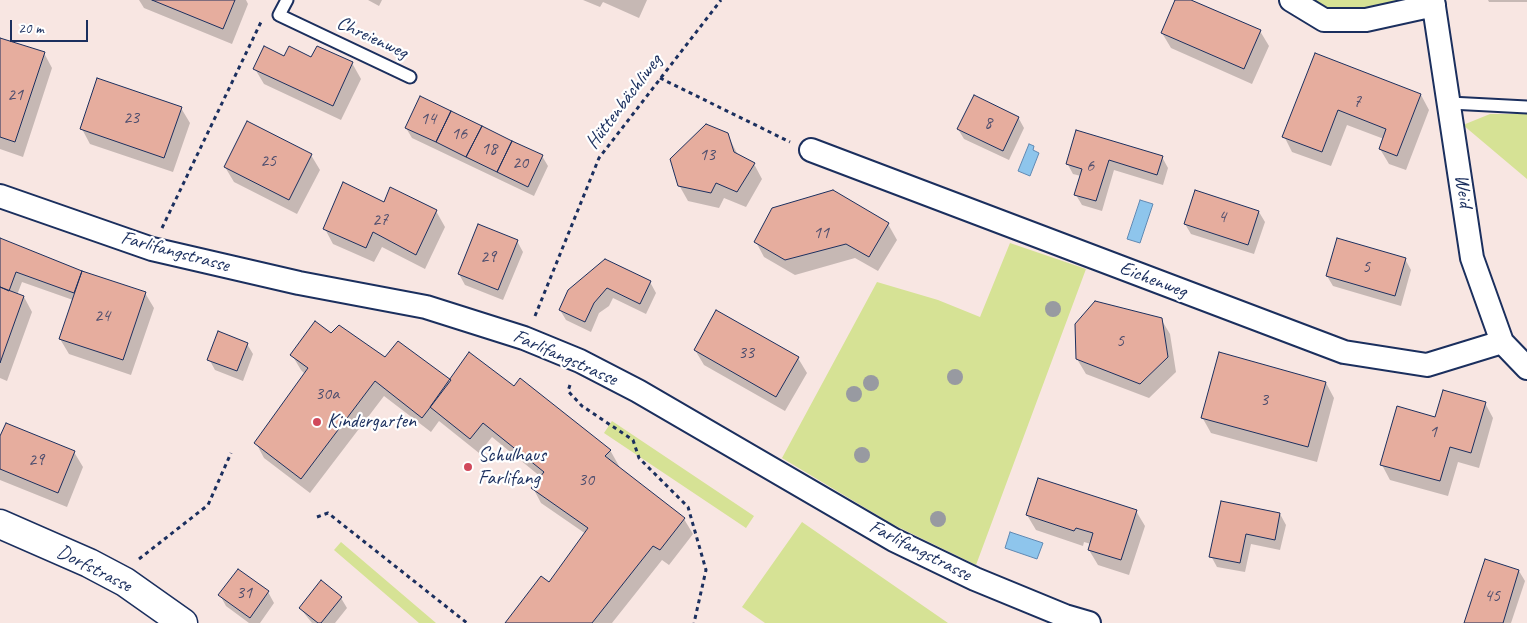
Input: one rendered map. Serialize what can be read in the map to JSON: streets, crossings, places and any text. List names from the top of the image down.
{
  "streets": {
    "street": [
      "Weid",
      "Farlifangstrasse",
      "Eichenweg",
      "Dorfstrasse"
    ],
    "lane": ["Chreienweg"],
    "path": ["Hüttenbächliweg"]
  },
  "crossings": [
    ["Weid", "Eichenweg"]
  ],
  "places": ["Kindergarten", "Schulhaus Farlifang"],
  "house_numbers": [
    "21",
    "7",
    "23",
    "14",
    "8",
    "16",
    "18",
    "13",
    "25",
    "20",
    "6",
    "4",
    "27",
    "11",
    "29",
    "5",
    "24",
    "5",
    "33",
    "30a",
    "3",
    "1",
    "29",
    "30",
    "31",
    "45"
  ],
  "scale_bar": "20 m"
}
